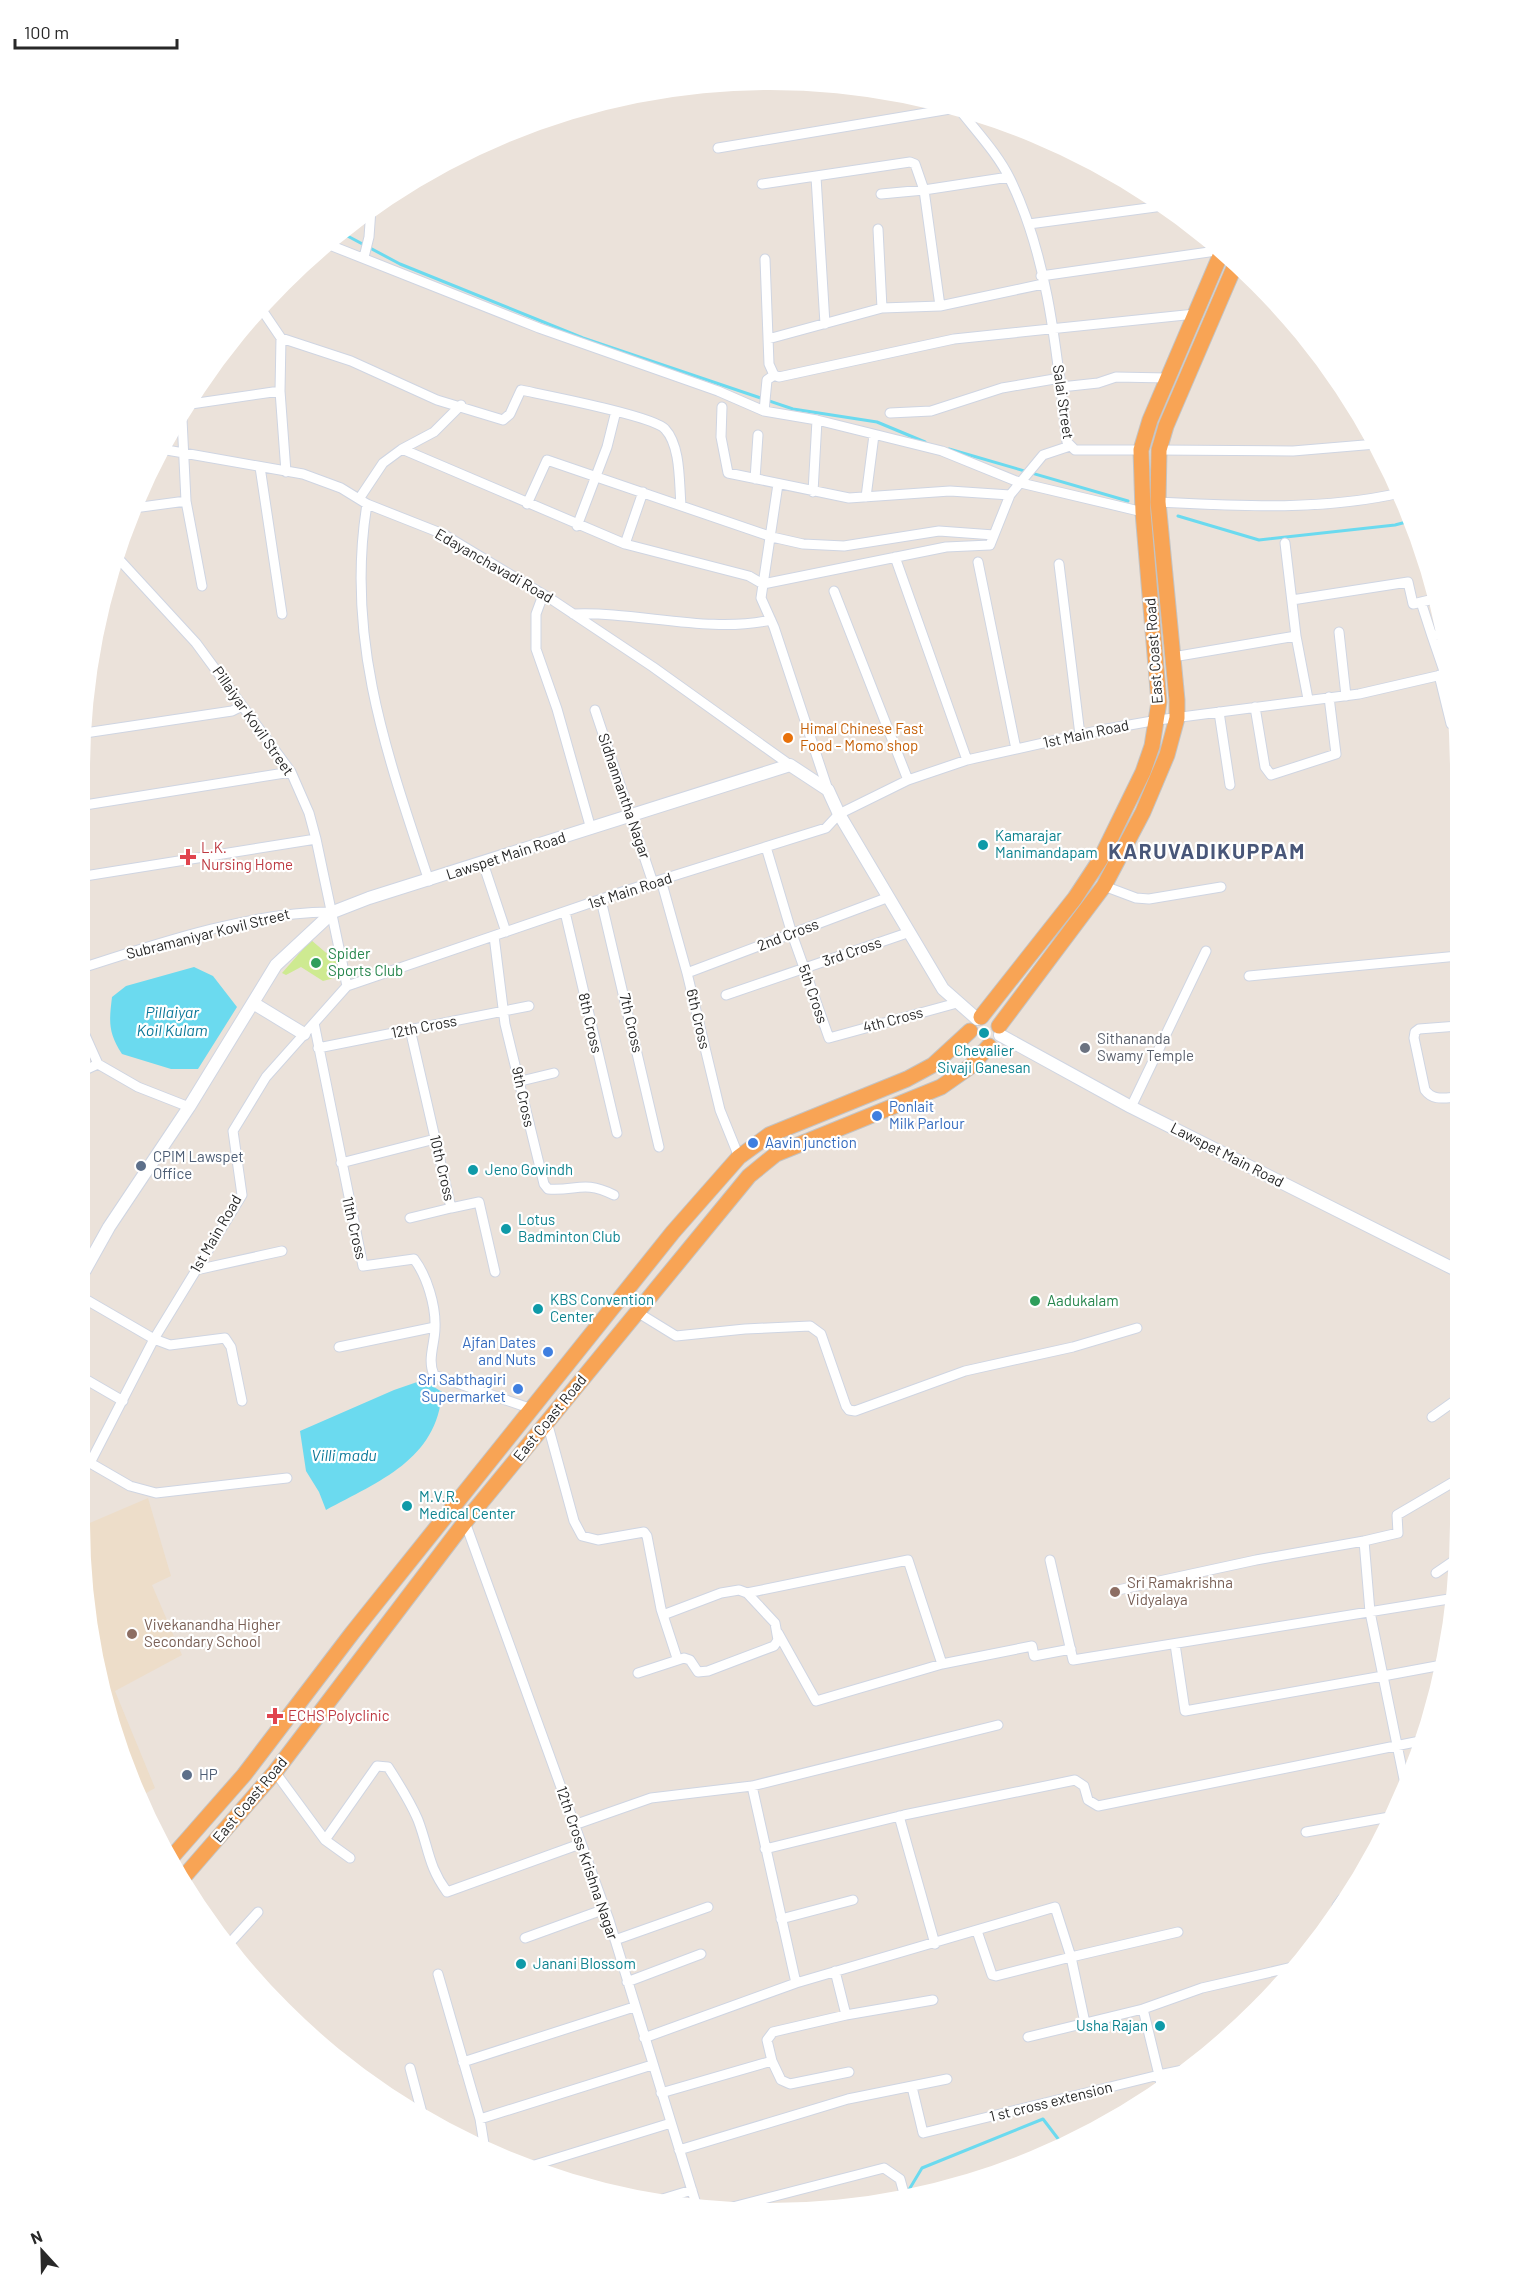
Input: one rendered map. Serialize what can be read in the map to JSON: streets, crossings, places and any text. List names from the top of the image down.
{
  "streets": {
    "highway": ["East Coast Road"],
    "street": [
      "Salai Street",
      "Edayanchavadi Road",
      "Pillaiyar Kovil Street",
      "1st Main Road",
      "Sidhannantha Nagar",
      "Lawspet Main Road",
      "Subramaniyar Kovil Street",
      "2nd Cross",
      "3rd Cross",
      "5th Cross",
      "6th Cross",
      "4th Cross",
      "8th Cross",
      "7th Cross",
      "12th Cross",
      "9th Cross",
      "10th Cross",
      "11th Cross",
      "12th Cross Krishna Nagar",
      "1 st cross extension"
    ]
  },
  "crossings": [
    ["Salai Street", "East Coast Road"],
    ["Edayanchavadi Road", "Lawspet Main Road"],
    ["East Coast Road", "1st Main Road"],
    ["East Coast Road", "Lawspet Main Road"],
    ["East Coast Road", "6th Cross"],
    ["East Coast Road", "11th Cross"],
    ["East Coast Road", "12th Cross Krishna Nagar"],
    ["Pillaiyar Kovil Street", "1st Main Road"],
    ["Pillaiyar Kovil Street", "Lawspet Main Road"],
    ["Pillaiyar Kovil Street", "Subramaniyar Kovil Street"],
    ["1st Main Road", "Sidhannantha Nagar"],
    ["1st Main Road", "5th Cross"],
    ["1st Main Road", "6th Cross"],
    ["1st Main Road", "8th Cross"],
    ["1st Main Road", "7th Cross"],
    ["1st Main Road", "9th Cross"],
    ["1st Main Road", "11th Cross"],
    ["Sidhannantha Nagar", "Lawspet Main Road"],
    ["Sidhannantha Nagar", "6th Cross"],
    ["Lawspet Main Road", "Subramaniyar Kovil Street"],
    ["2nd Cross", "5th Cross"],
    ["2nd Cross", "6th Cross"],
    ["3rd Cross", "5th Cross"],
    ["5th Cross", "4th Cross"],
    ["12th Cross", "9th Cross"],
    ["12th Cross", "10th Cross"],
    ["12th Cross", "11th Cross"]
  ],
  "districts": ["KARUVADIKUPPAM"],
  "water": ["Pillaiyar Koil Kulam", "Villi madu"],
  "places": {
    "other": [
      "Himal Chinese Fast Food - Momo shop",
      "Kamarajar Manimandapam",
      "Spider Sports Club",
      "Chevalier Sivaji Ganesan",
      "Sithananda Swamy Temple",
      "Ponlait Milk Parlour",
      "Aavin junction",
      "CPIM Lawspet Office",
      "Jeno Govindh",
      "Lotus Badminton Club",
      "Aadukalam",
      "KBS Convention Center",
      "Ajfan Dates and Nuts",
      "Sri Sabthagiri Supermarket",
      "M.V.R. Medical Center",
      "Sri Ramakrishna Vidyalaya",
      "Vivekanandha Higher Secondary School",
      "HP",
      "Janani Blossom",
      "Usha Rajan"
    ],
    "health": ["L.K. Nursing Home", "ECHS Polyclinic"]
  },
  "scale_bar": "100 m",
  "north": "top"
}
